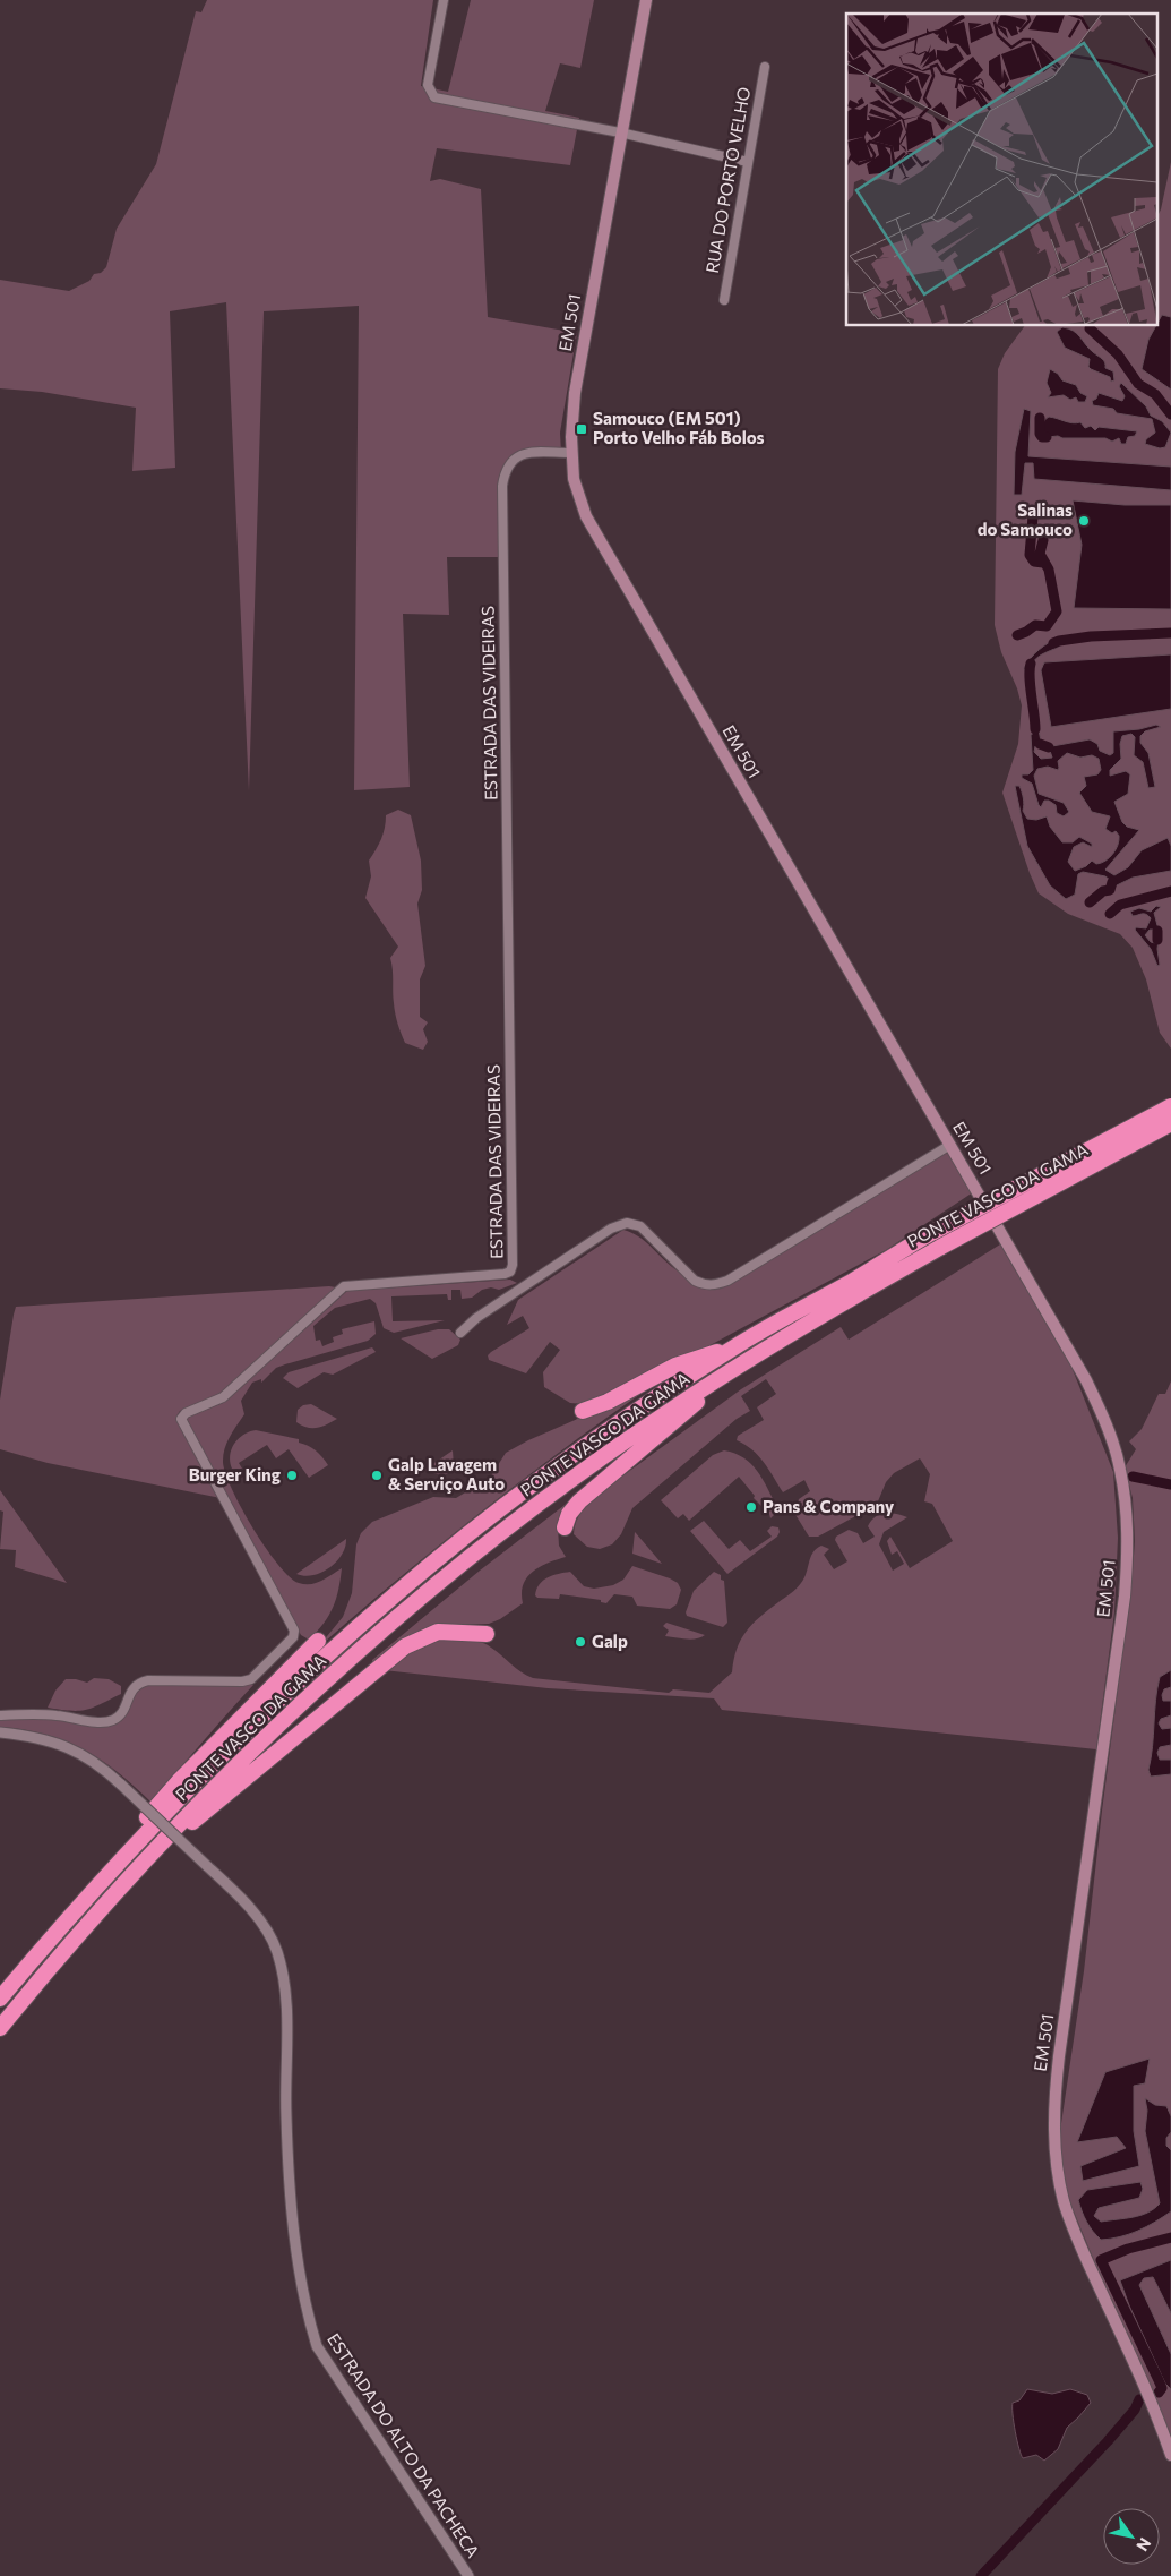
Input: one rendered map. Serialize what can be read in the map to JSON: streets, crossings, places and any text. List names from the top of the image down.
{
  "streets": {
    "highway": ["PONTE VASCO DA GAMA"],
    "main road": ["EM 501"],
    "street": ["RUA DO PORTO VELHO", "ESTRADA DAS VIDEIRAS", "ESTRADA DO ALTO DA PACHECA"]
  },
  "crossings": [
    ["EM 501", "ESTRADA DAS VIDEIRAS"]
  ],
  "places": {
    "transit": ["Samouco (EM 501) Porto Velho Fáb Bolos"],
    "other": [
      "Salinas do Samouco",
      "Burger King",
      "Galp Lavagem & Serviço Auto",
      "Pans & Company",
      "Galp"
    ]
  },
  "north": "bottom right"
}
